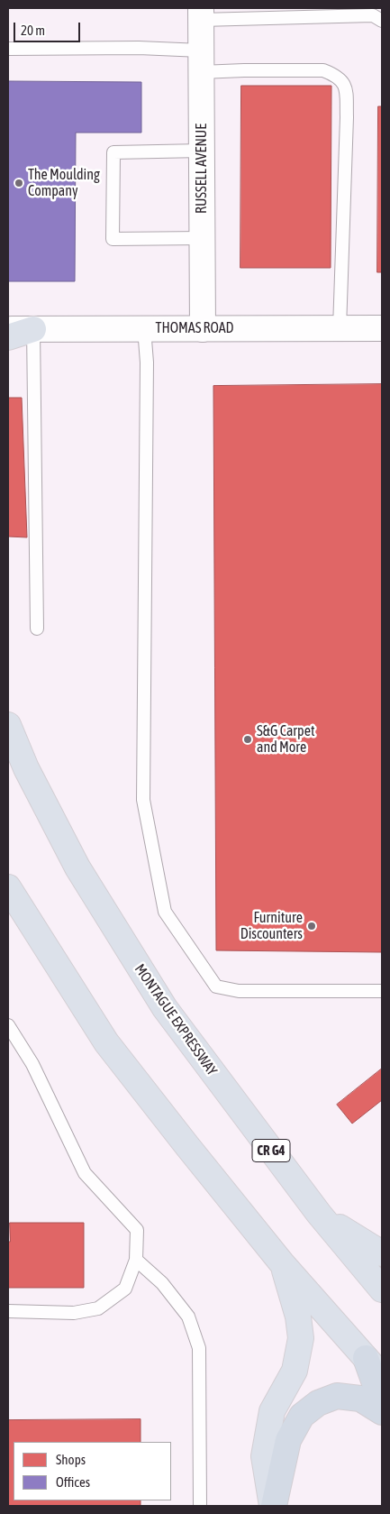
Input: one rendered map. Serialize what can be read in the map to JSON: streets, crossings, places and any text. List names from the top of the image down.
{
  "streets": {
    "highway": ["MONTAGUE EXPRESSWAY", "CR G4"],
    "street": ["RUSSELL AVENUE", "THOMAS ROAD"]
  },
  "crossings": [
    ["RUSSELL AVENUE", "THOMAS ROAD"]
  ],
  "places": ["The Moulding Company", "S&G Carpet and More", "Furniture Discounters"],
  "legend": ["Shops", "Offices"],
  "scale_bar": "20 m"
}
